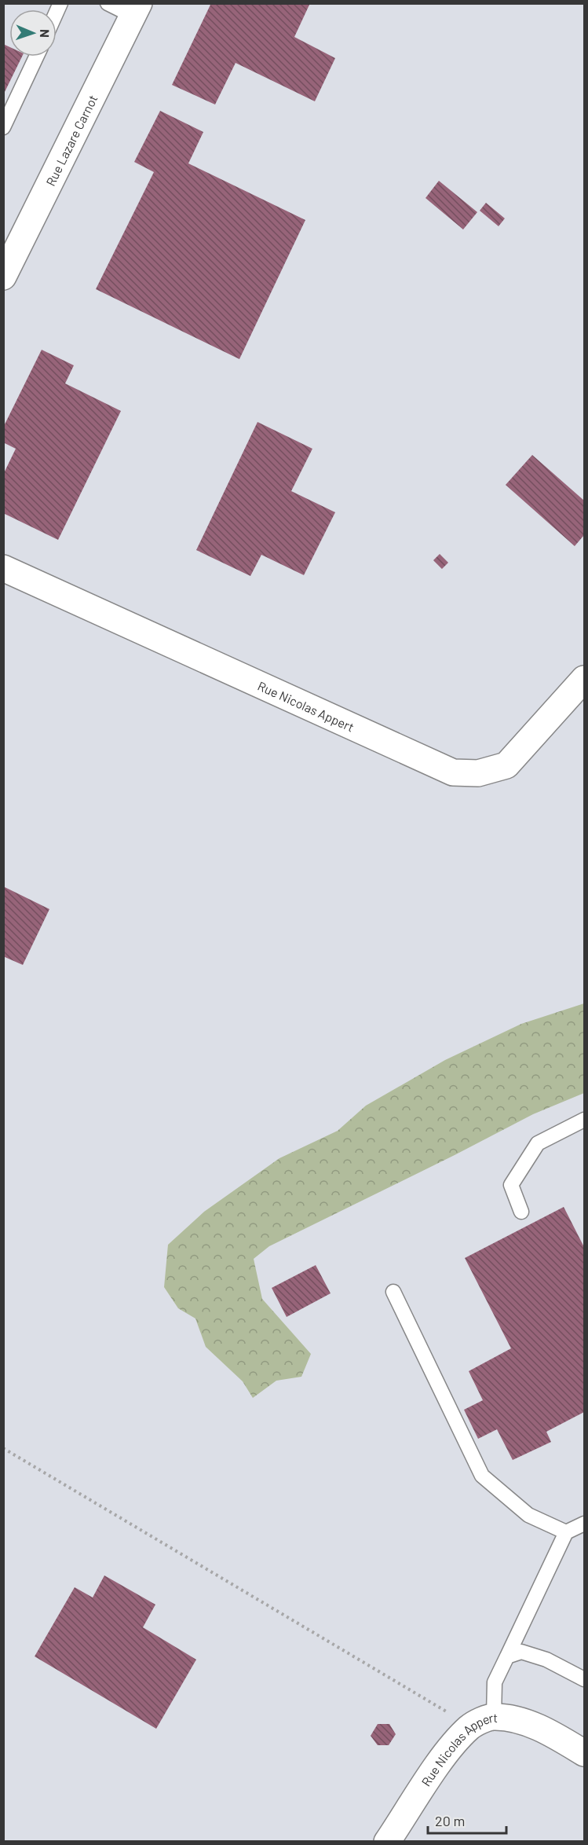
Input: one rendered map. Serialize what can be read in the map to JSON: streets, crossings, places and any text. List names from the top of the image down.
{
  "streets": {
    "street": ["Rue Lazare Carnot", "Rue Nicolas Appert"]
  },
  "scale_bar": "20 m",
  "north": "right"
}
